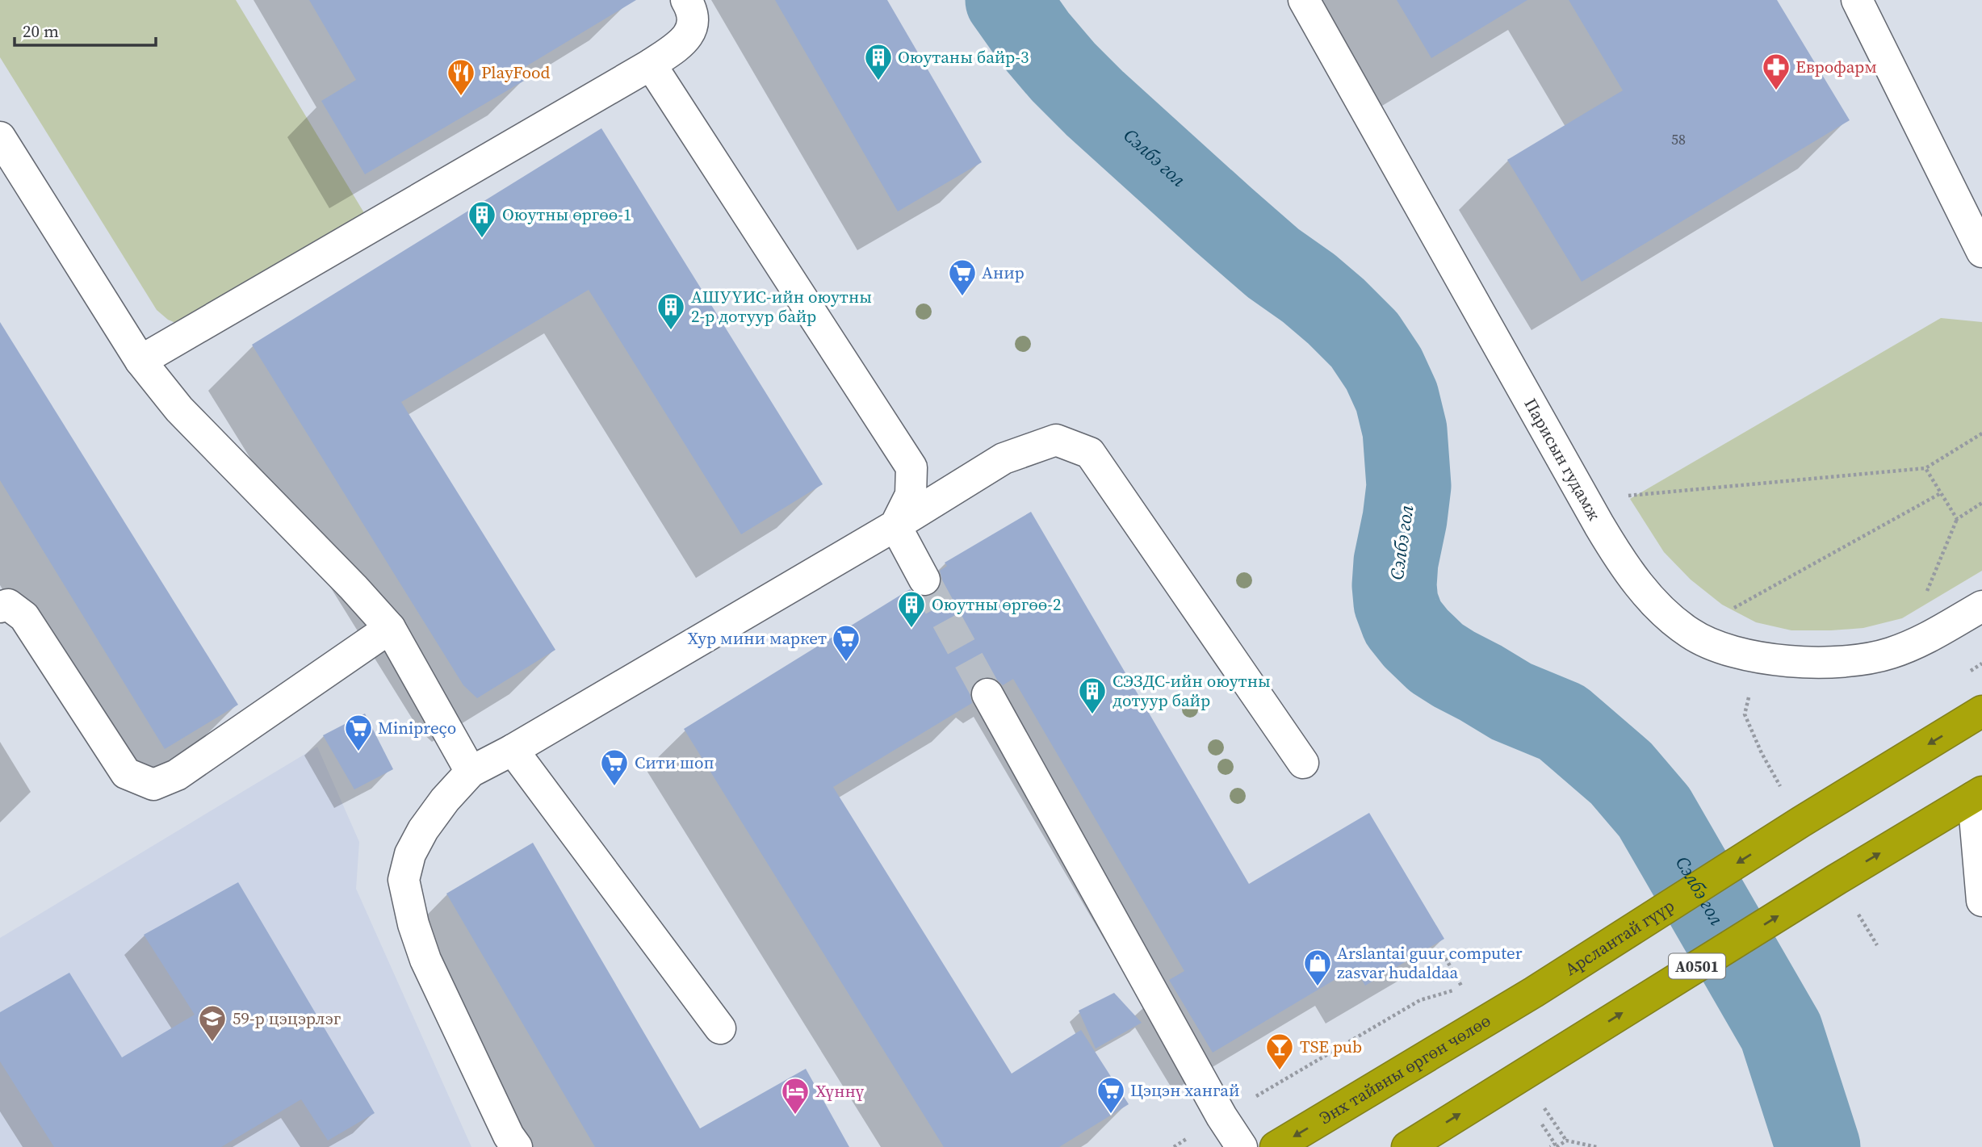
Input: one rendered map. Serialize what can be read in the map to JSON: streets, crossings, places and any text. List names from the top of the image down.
{
  "streets": {
    "highway": ["Арслантай гүүр", "A0501", "Энх тайвны өргөн чөлөө"],
    "street": ["Парисын гудамж"]
  },
  "crossings": [
    ["Арслантай гүүр", "Энх тайвны өргөн чөлөө"]
  ],
  "water": ["Сэлбэ гол"],
  "places": {
    "building": [
      "Оюутаны байр-3",
      "Оюутны өргөө-1",
      "АШУҮИС-ийн оюутны 2-р дотуур байр",
      "Оюутны өргөө-2",
      "СЭЗДС-ийн оюутны дотуур байр"
    ],
    "pharmacy": ["Еврофарм"],
    "restaurant": ["PlayFood"],
    "supermarket": [
      "Анир",
      "Хур мини маркет",
      "Minipreço",
      "Сити шоп",
      "Цэцэн хангай"
    ],
    "shop": ["Arslantai guur computer zasvar hudaldaa"],
    "school or university": ["59-р цэцэрлэг"],
    "bar": ["TSE pub"],
    "hotel": ["Хүннү"]
  },
  "house_numbers": ["58"],
  "scale_bar": "20 m"
}
